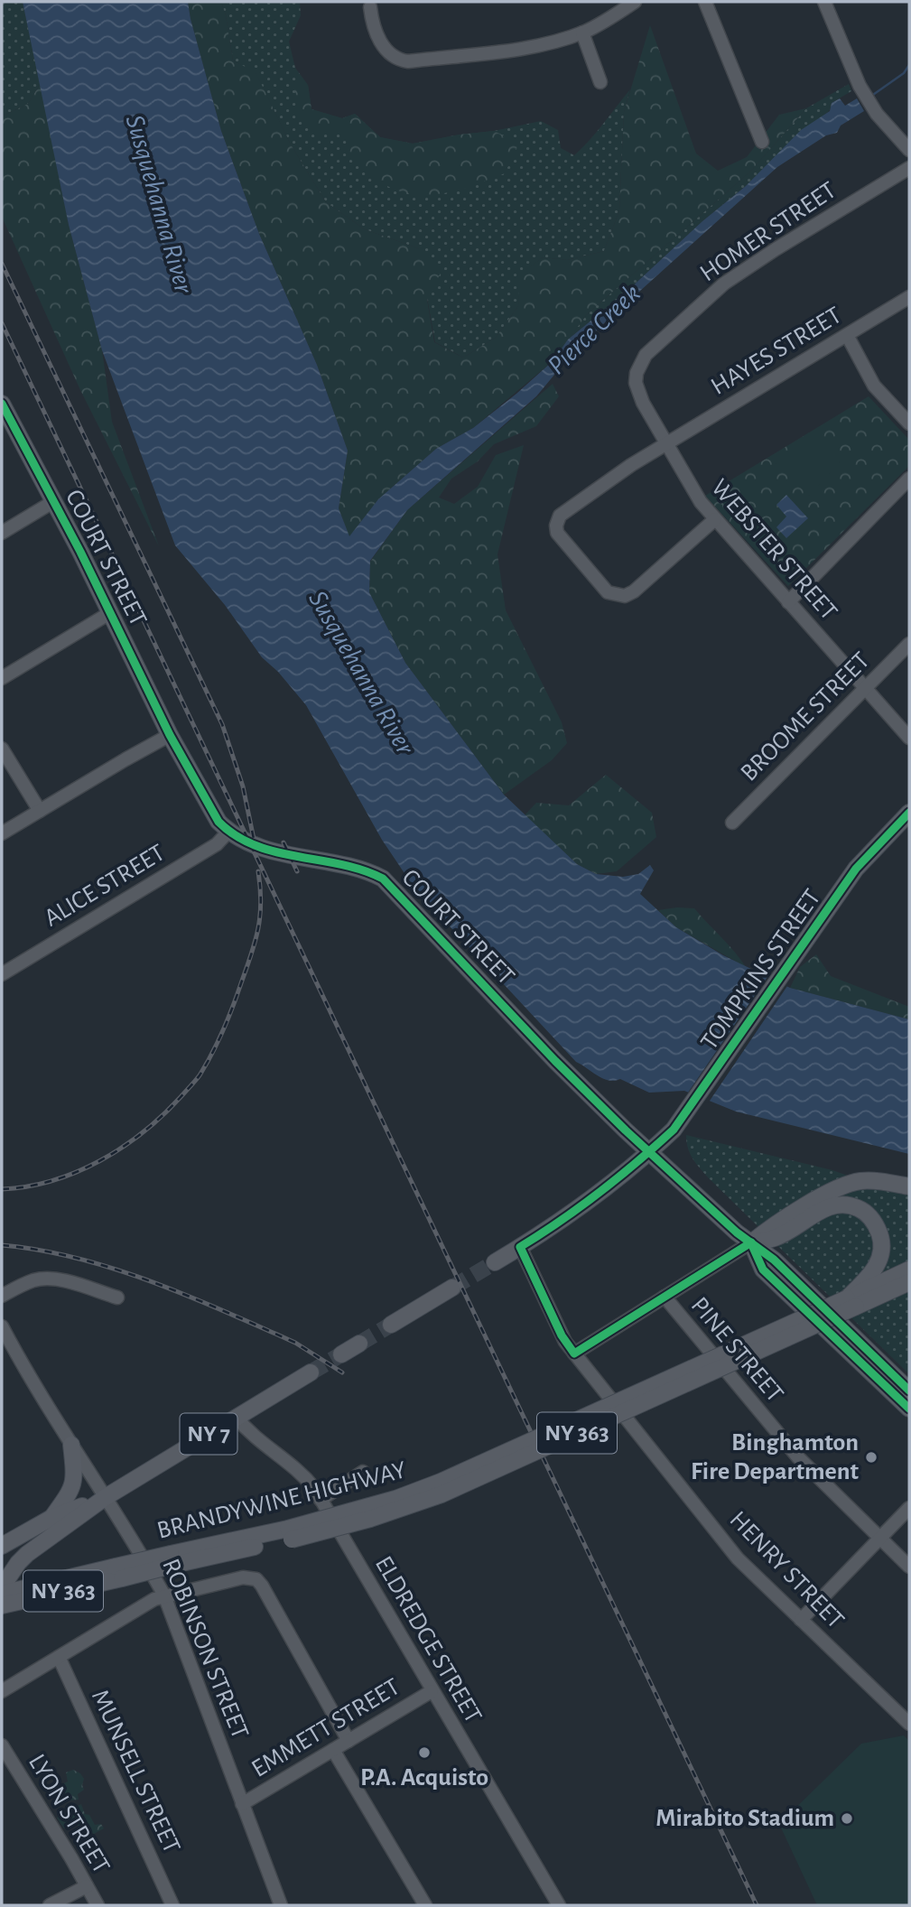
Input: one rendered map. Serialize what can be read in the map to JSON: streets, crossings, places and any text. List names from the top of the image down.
{
  "streets": {
    "main road": [
      "COURT STREET",
      "TOMPKINS STREET",
      "NY 363",
      "NY 7",
      "BRANDYWINE HIGHWAY"
    ],
    "street": [
      "HOMER STREET",
      "HAYES STREET",
      "WEBSTER STREET",
      "BROOME STREET",
      "ALICE STREET",
      "PINE STREET",
      "HENRY STREET",
      "ELDREDGE STREET",
      "ROBINSON STREET",
      "EMMETT STREET",
      "MUNSELL STREET",
      "LYON STREET"
    ]
  },
  "crossings": [
    ["HOMER STREET", "WEBSTER STREET"],
    ["HAYES STREET", "WEBSTER STREET"],
    ["WEBSTER STREET", "BROOME STREET"],
    ["COURT STREET", "ALICE STREET"],
    ["COURT STREET", "TOMPKINS STREET"],
    ["TOMPKINS STREET", "HENRY STREET"],
    ["NY 7", "BRANDYWINE HIGHWAY"],
    ["NY 7", "ELDREDGE STREET"],
    ["NY 7", "ROBINSON STREET"],
    ["ELDREDGE STREET", "EMMETT STREET"],
    ["ROBINSON STREET", "EMMETT STREET"]
  ],
  "water": ["Susquehanna River", "Pierce Creek"],
  "places": ["Binghamton Fire Department", "P.A. Acquisto", "Mirabito Stadium"]
}
